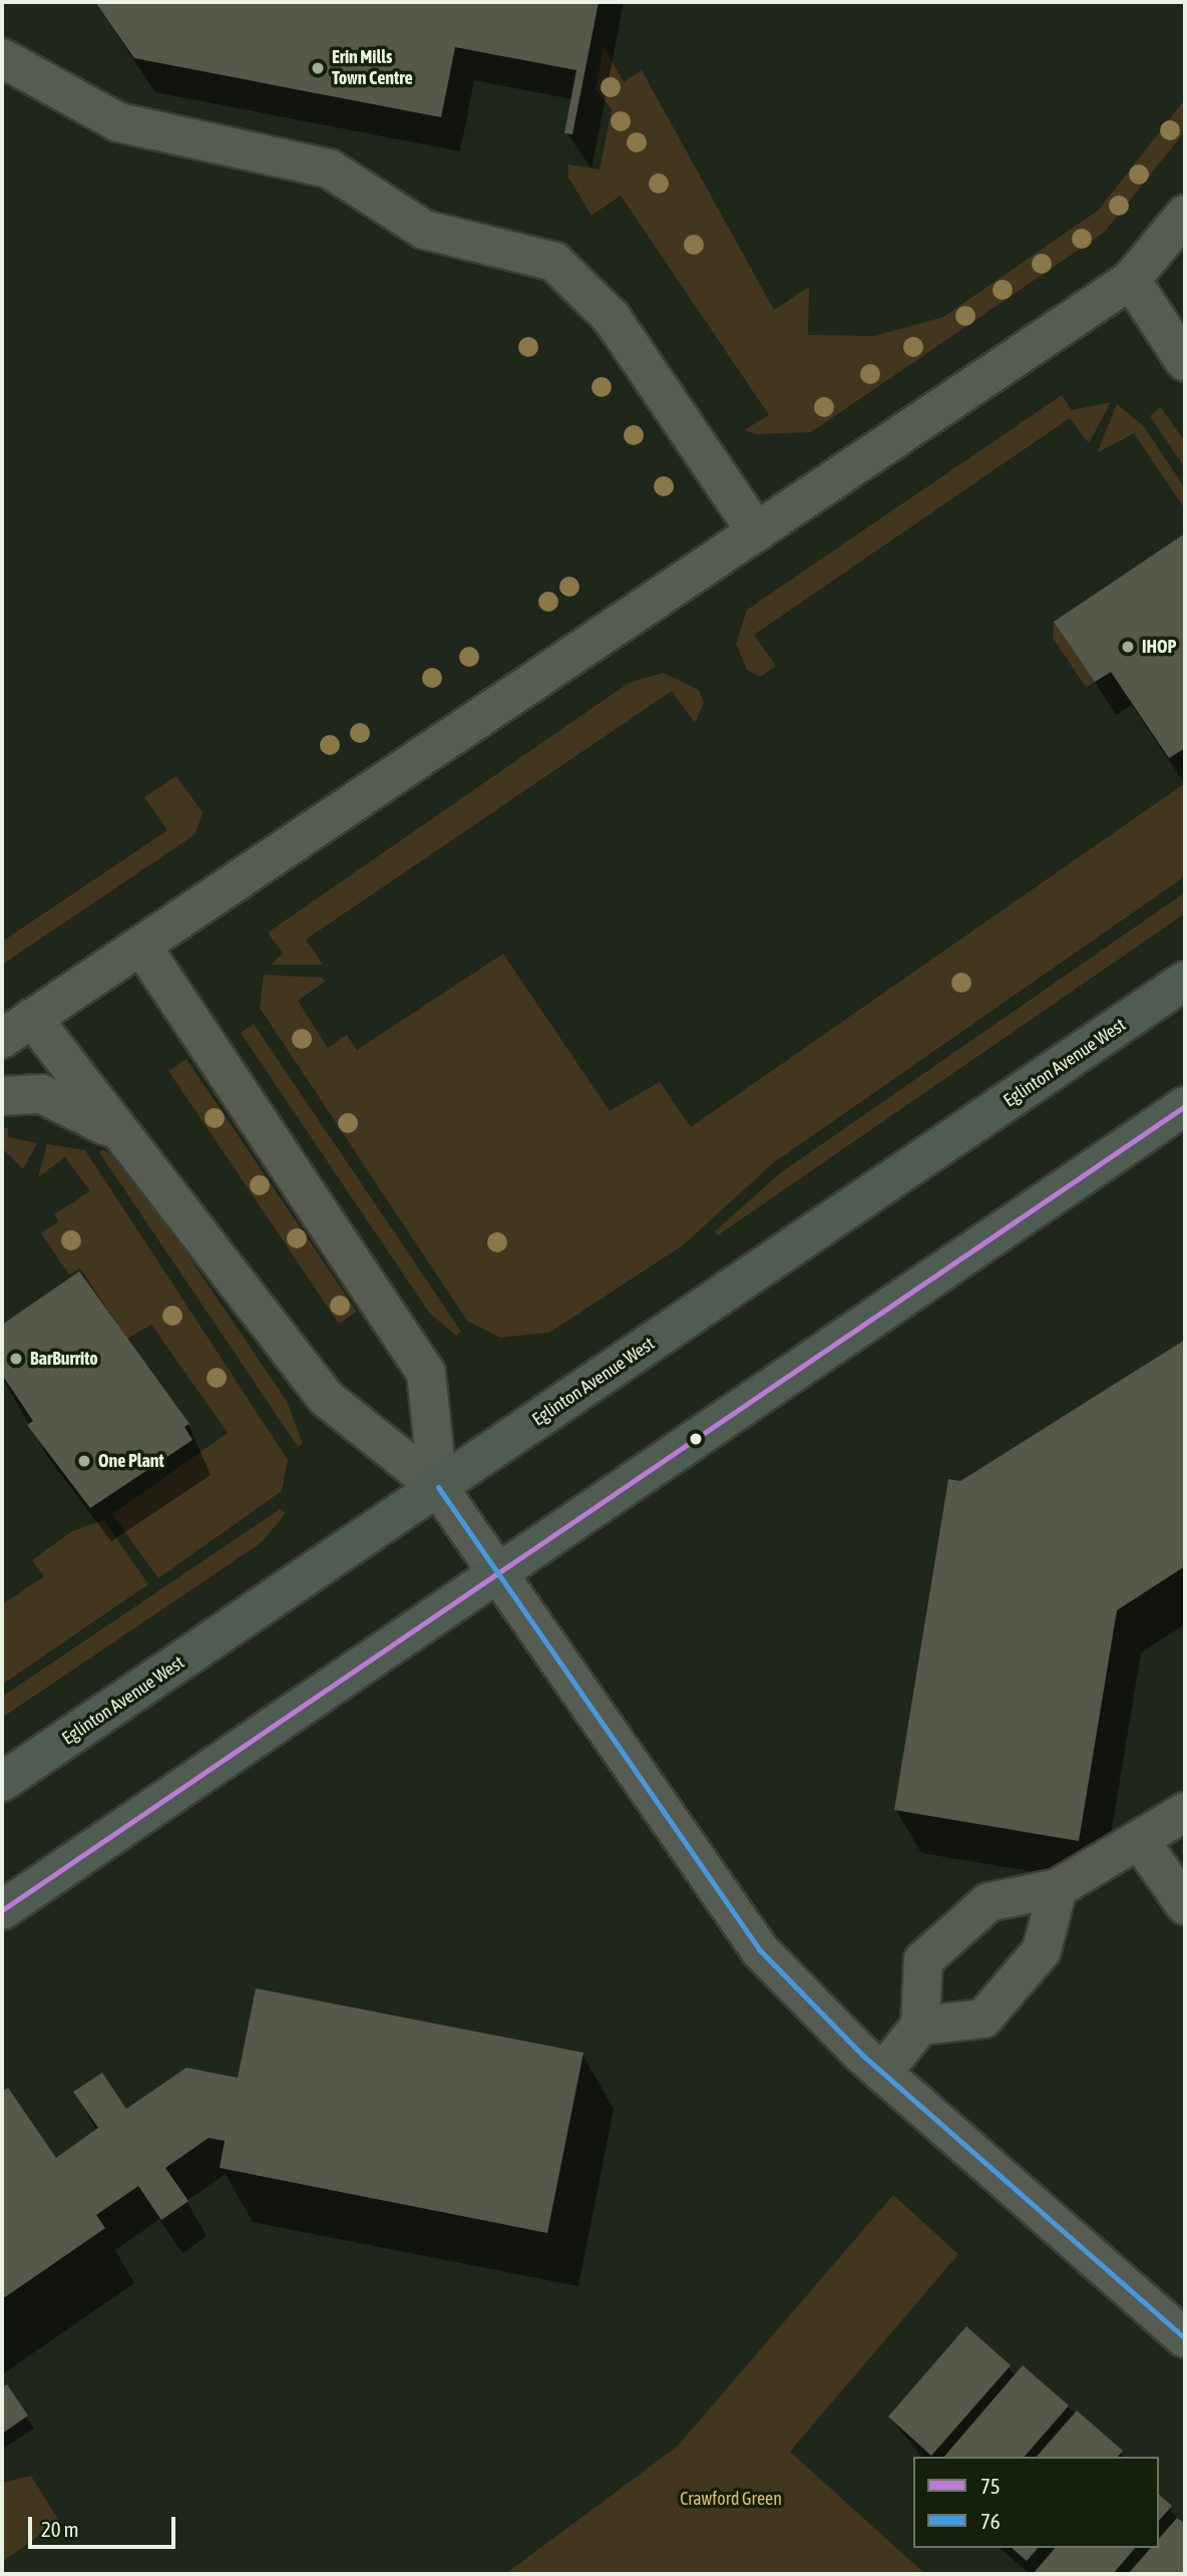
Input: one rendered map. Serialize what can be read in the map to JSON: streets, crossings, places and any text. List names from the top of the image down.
{
  "streets": {
    "main road": ["Eglinton Avenue West"]
  },
  "parks": ["Crawford Green"],
  "places": [
    "Erin Mills Town Centre",
    "IHOP",
    "BarBurrito",
    "One Plant"
  ],
  "lines": ["transit line 75", "transit line 76"],
  "legend": ["75", "76"],
  "scale_bar": "20 m"
}
